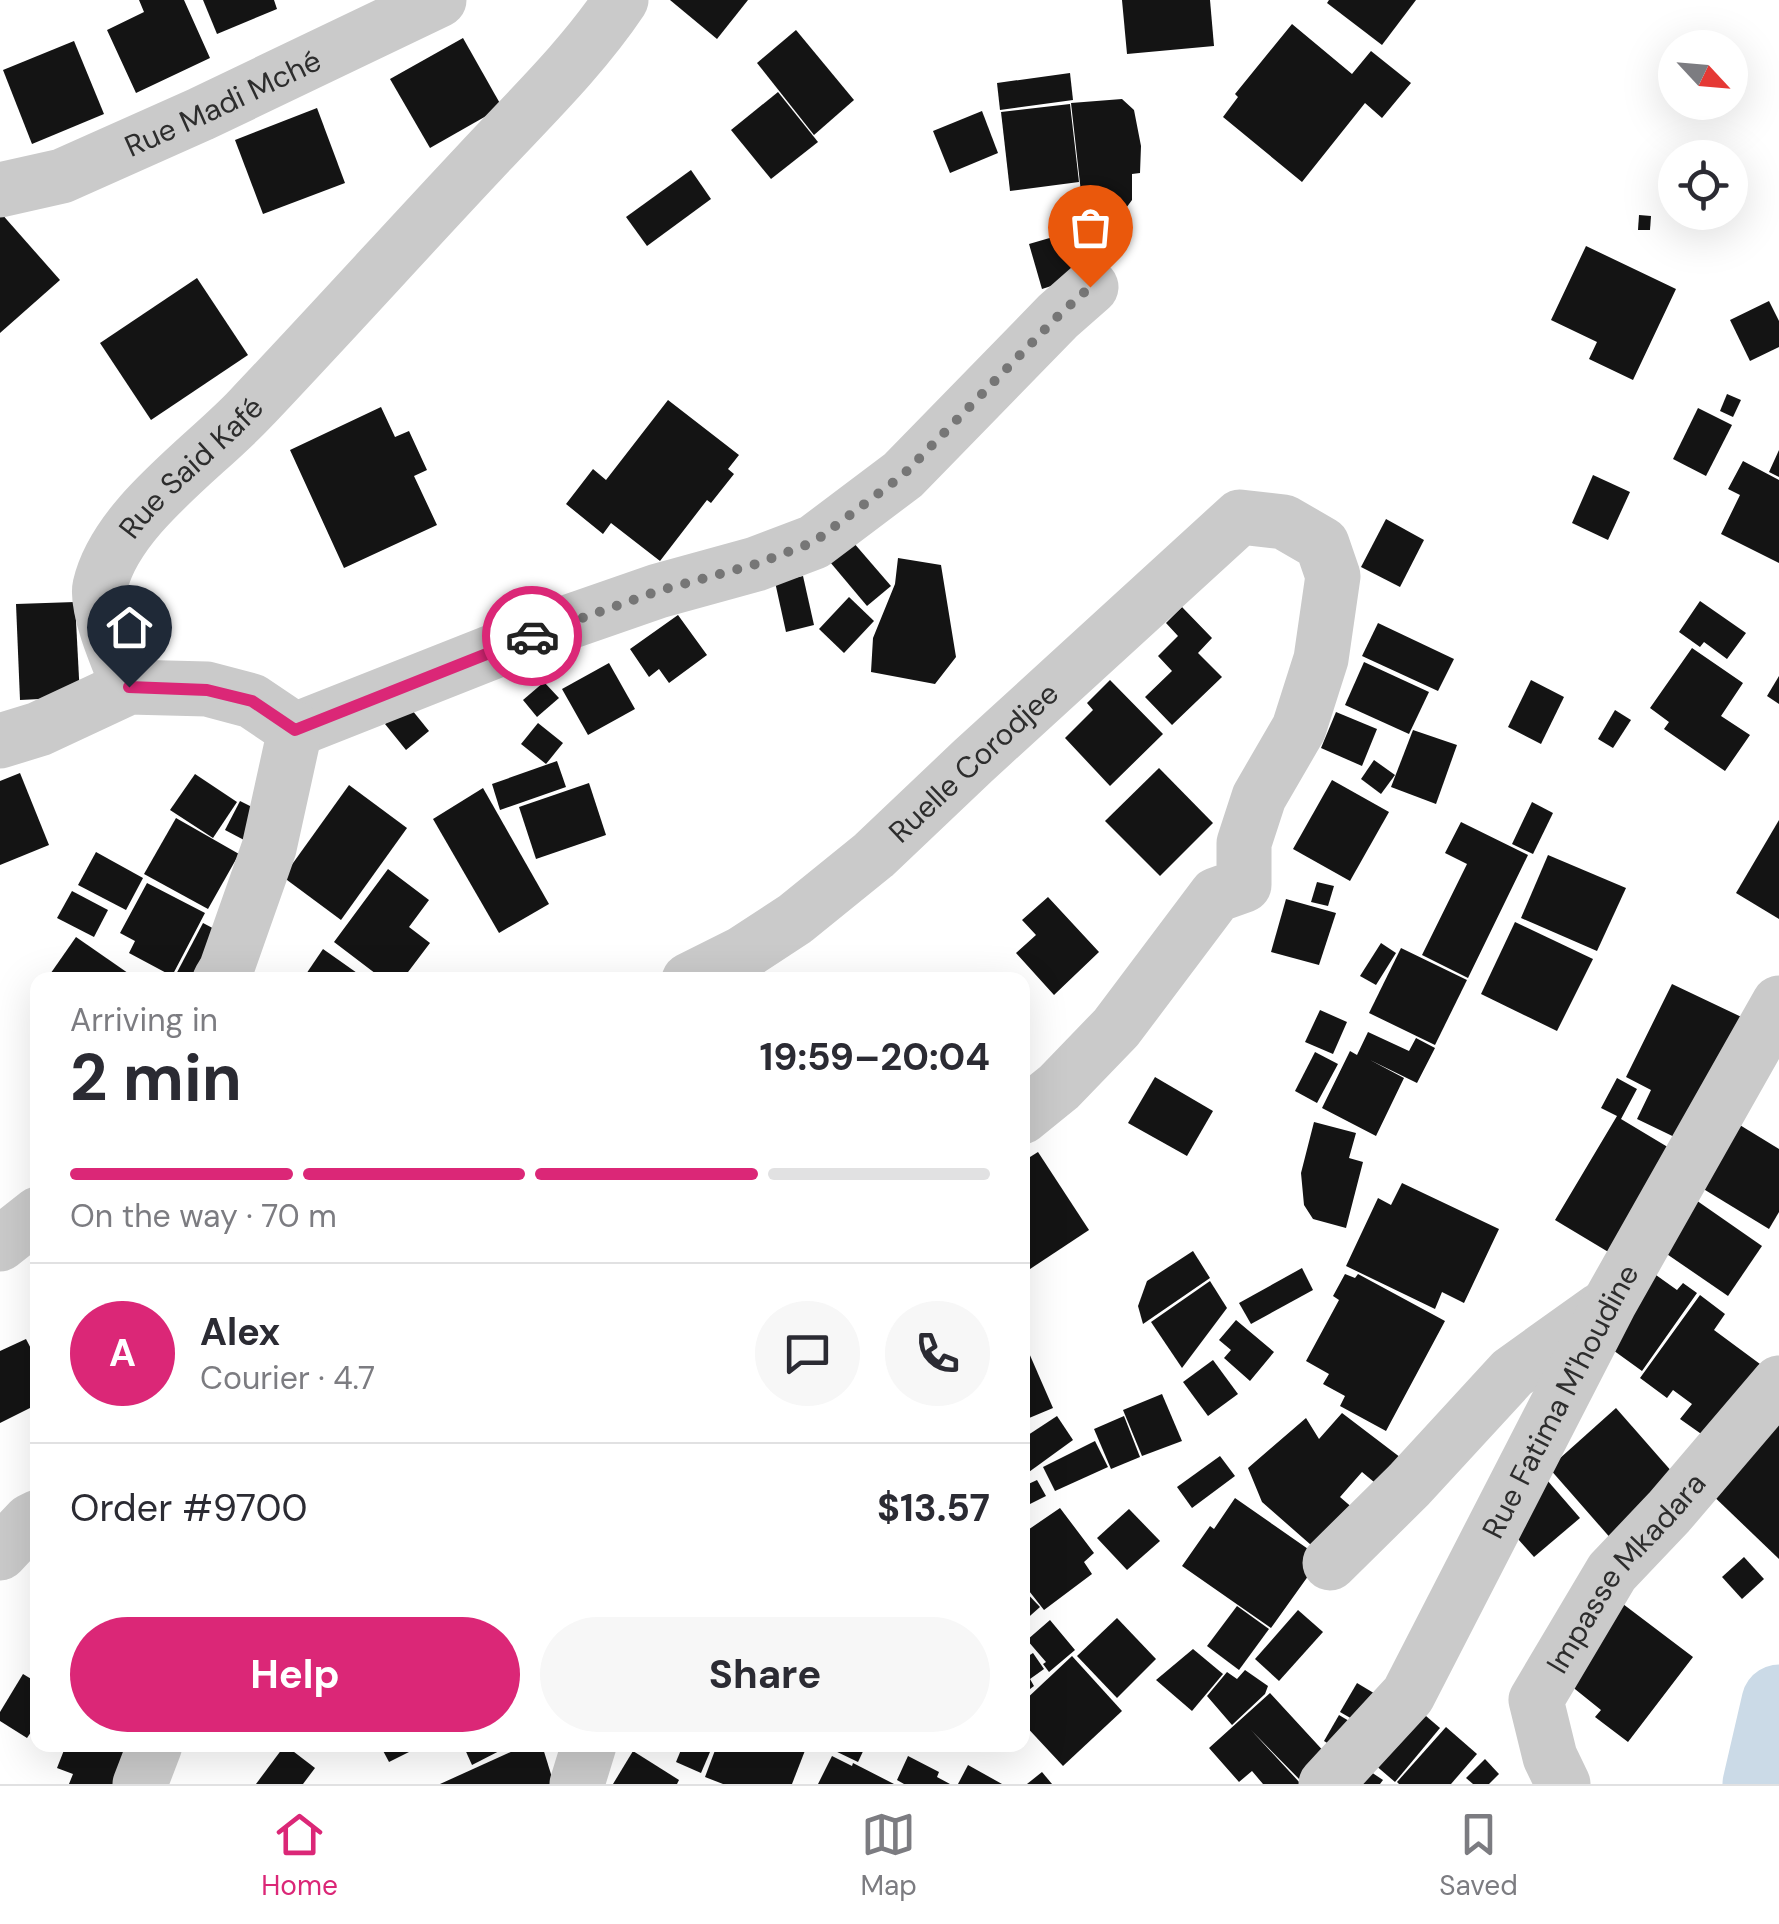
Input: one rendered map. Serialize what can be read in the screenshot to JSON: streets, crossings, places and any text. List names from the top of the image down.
{
  "streets": {
    "street": [
      "Rue Madi Mché",
      "Rue Said Kafé",
      "Ruelle Corodjee",
      "Rue Fatima M'houdine",
      "Impasse Mkadara"
    ]
  },
  "north": "bottom right",
  "page": {
    "heading": ["2 min", "Arriving in", "19:59–20:04"],
    "panel": [
      "Alex",
      "Courier · 4.7",
      "Order #9700",
      "$13.57"
    ],
    "bar": "On the way · 70 m",
    "round": "A",
    "buttons": ["Help", "Share"],
    "tabs": ["Home", "Map", "Saved"]
  }
}
